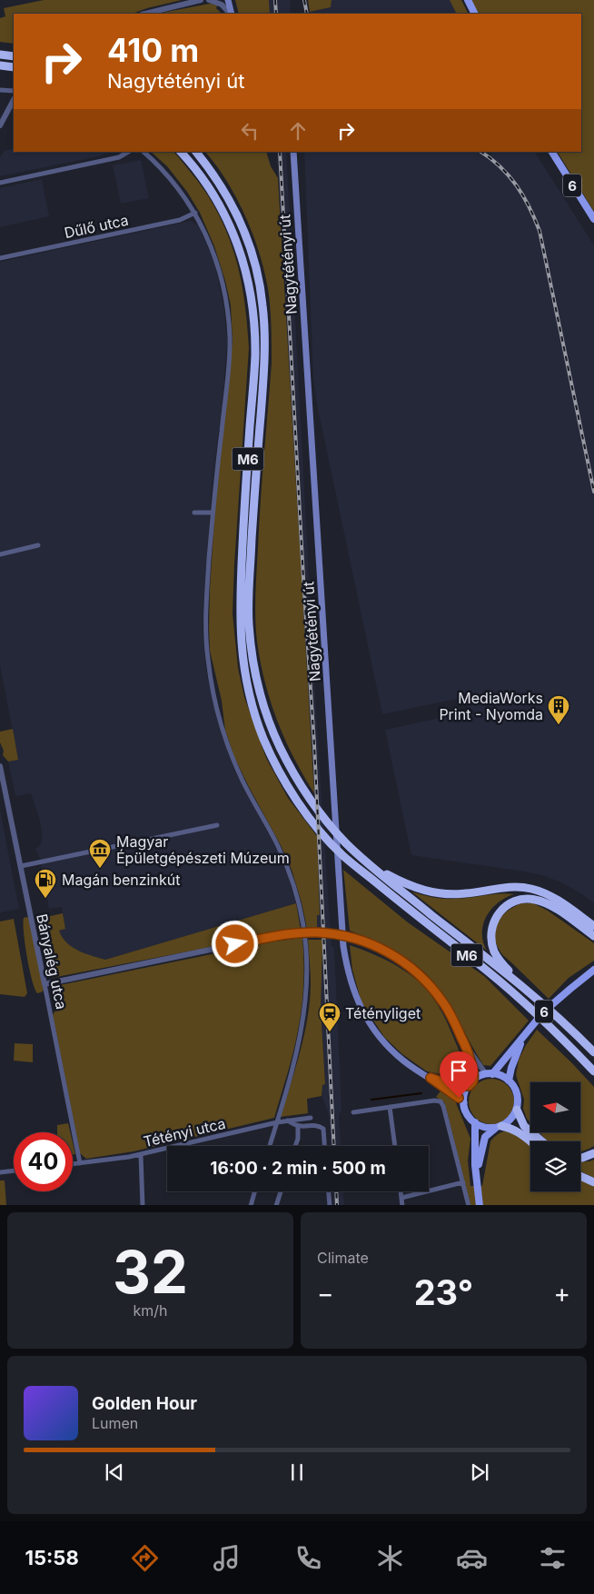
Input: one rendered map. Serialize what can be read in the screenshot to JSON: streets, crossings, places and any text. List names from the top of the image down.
{
  "streets": {
    "highway": ["M6"],
    "main road": ["6", "Nagytétényi út"],
    "street": ["Dűlő utca", "Bányalég utca", "Tétényi utca"]
  },
  "crossings": [
    ["6", "Nagytétényi út"],
    ["Bányalég utca", "Tétényi utca"]
  ],
  "places": {
    "building": ["MediaWorks Print - Nyomda"],
    "museum": ["Magyar Épületgépészeti Múzeum"],
    "fuel station": ["Magán benzinkút"],
    "station": ["Tétényliget"]
  },
  "north": "left",
  "page": {
    "turn": ["410 m", "Nagytétényi út"],
    "limit": "40",
    "trip": "16:00 · 2 min · 500 m",
    "tile": [
      ["32", "km/h"],
      "Climate"
    ],
    "heat": ["−", "23°", "+"],
    "song": ["Golden Hour", "Lumen"],
    "tabs": "15:58"
  }
}
